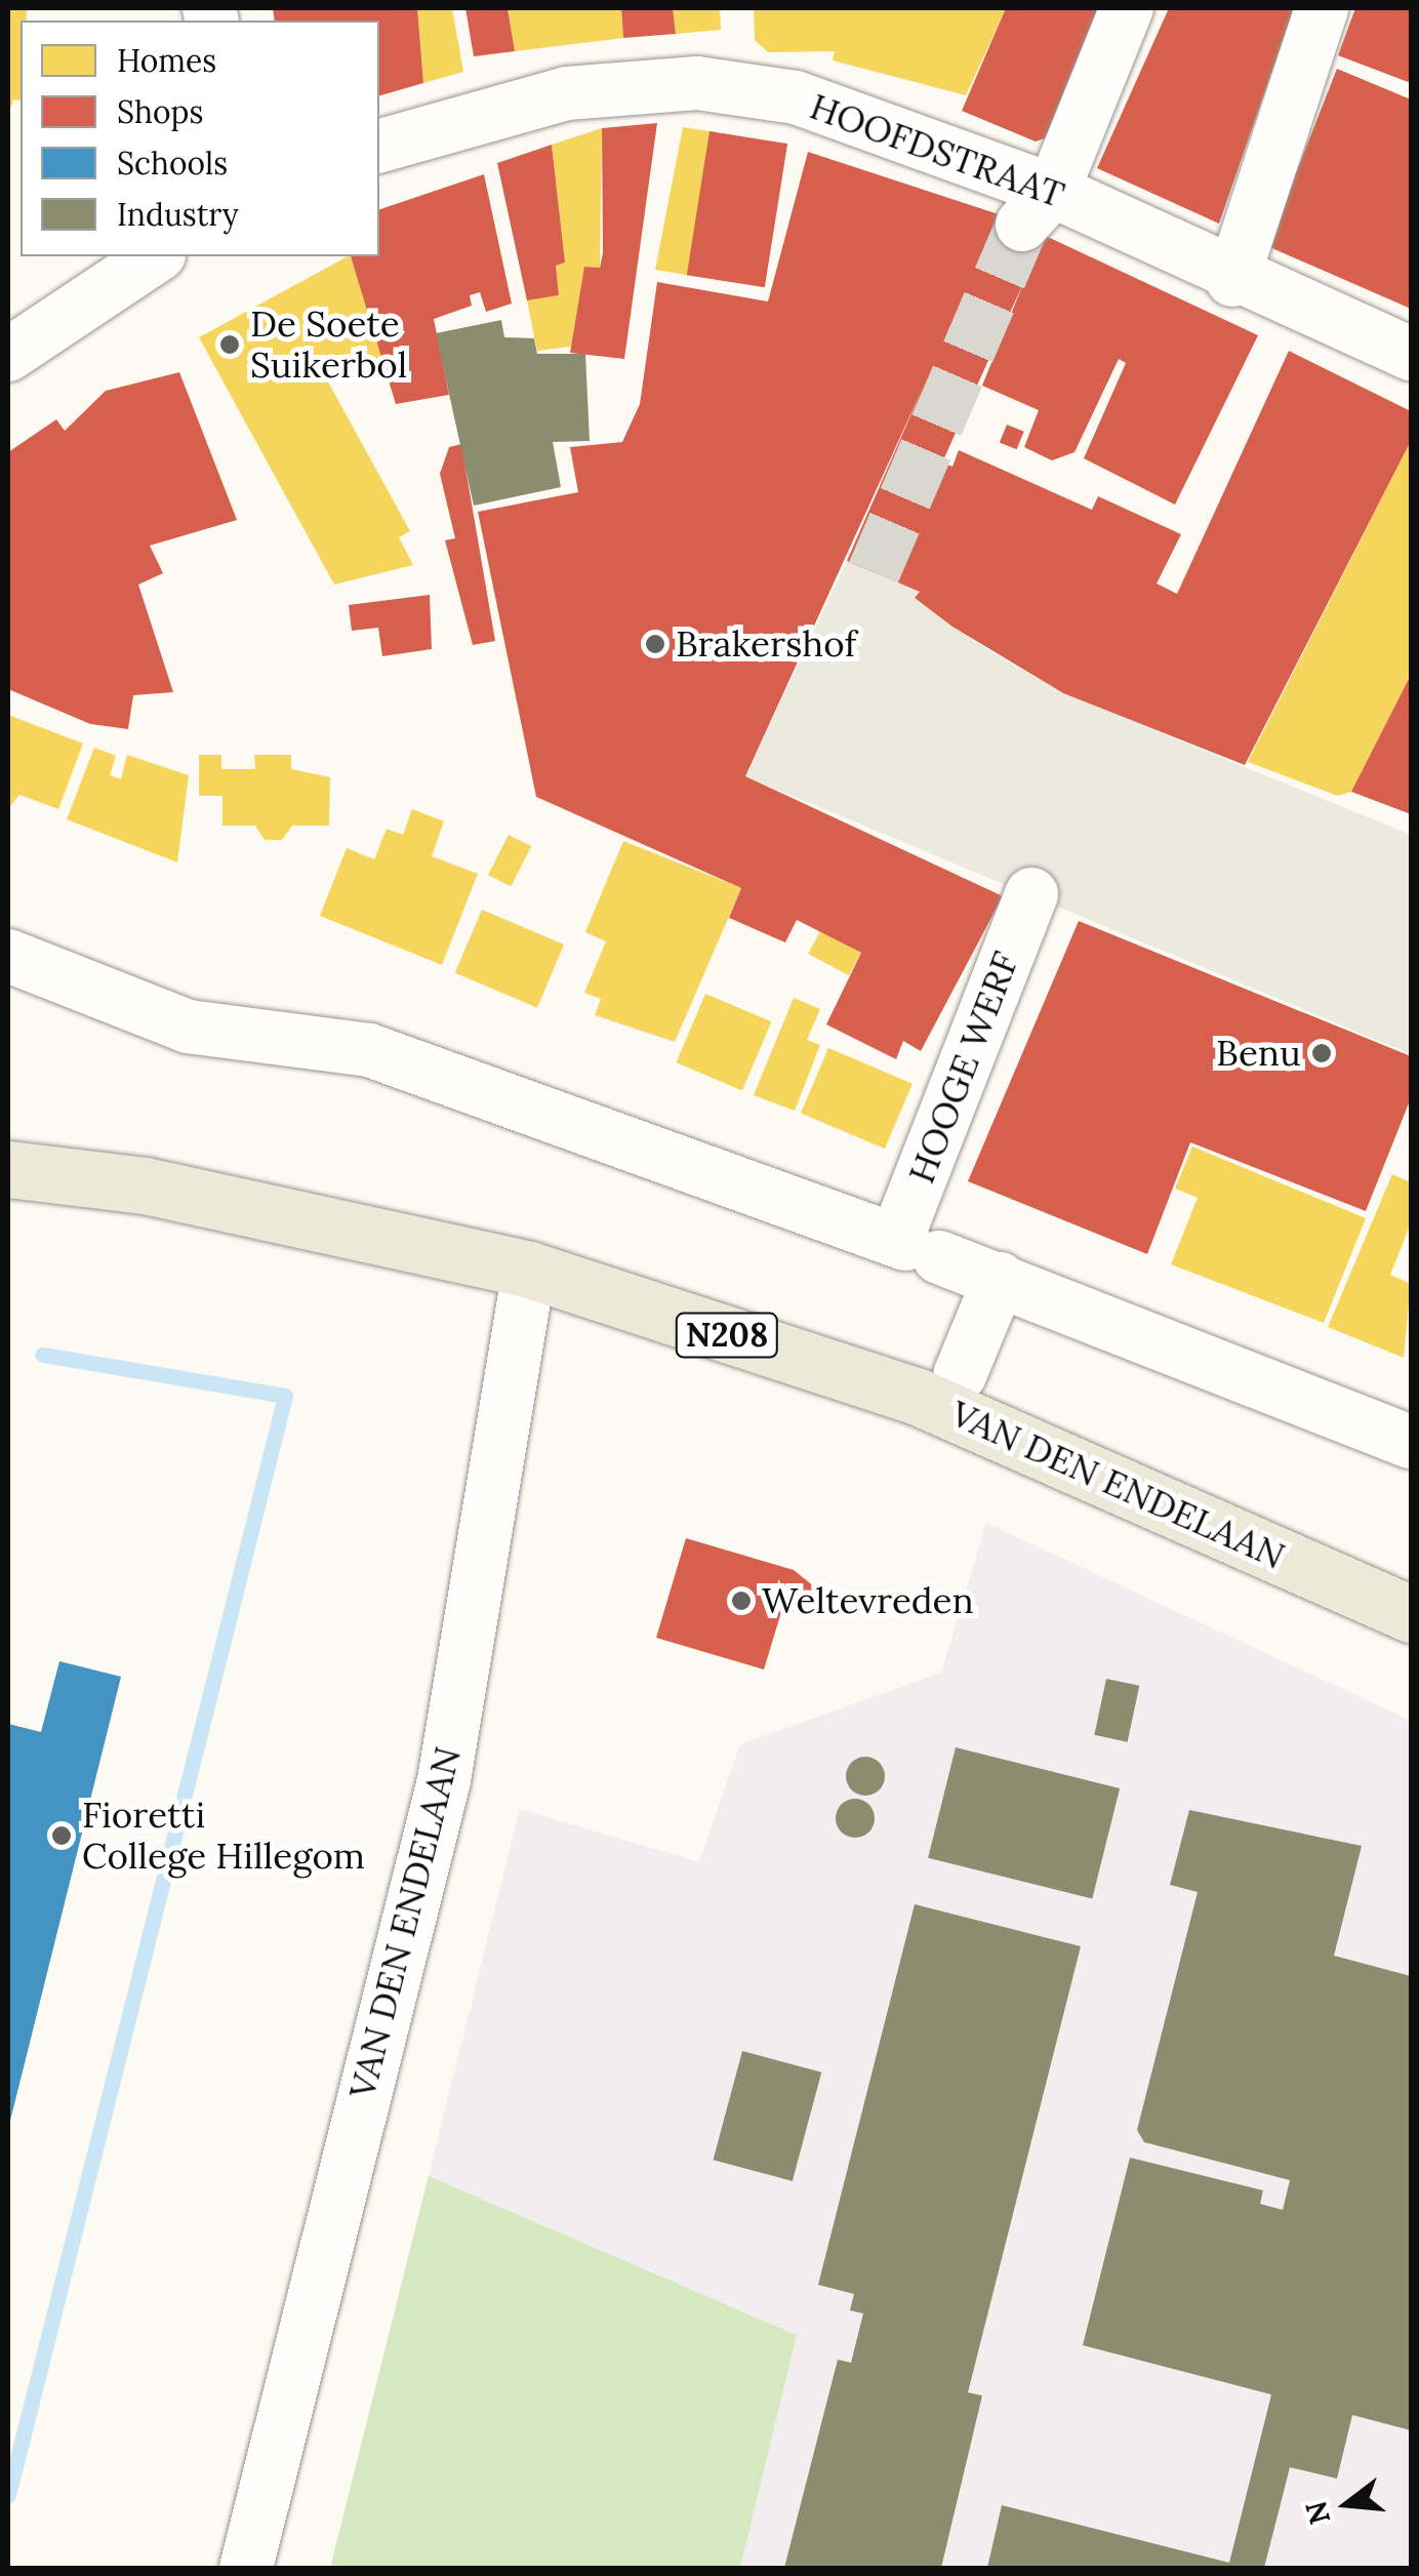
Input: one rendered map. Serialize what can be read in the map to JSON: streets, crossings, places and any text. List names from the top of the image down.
{
  "streets": {
    "main road": ["N208", "VAN DEN ENDELAAN"],
    "street": ["HOOFDSTRAAT", "HOOGE WERF"]
  },
  "places": [
    "De Soete Suikerbol",
    "Brakershof",
    "Benu",
    "Weltevreden",
    "Fioretti College Hillegom"
  ],
  "legend": [
    "Homes",
    "Shops",
    "Schools",
    "Industry"
  ],
  "north": "left"
}
